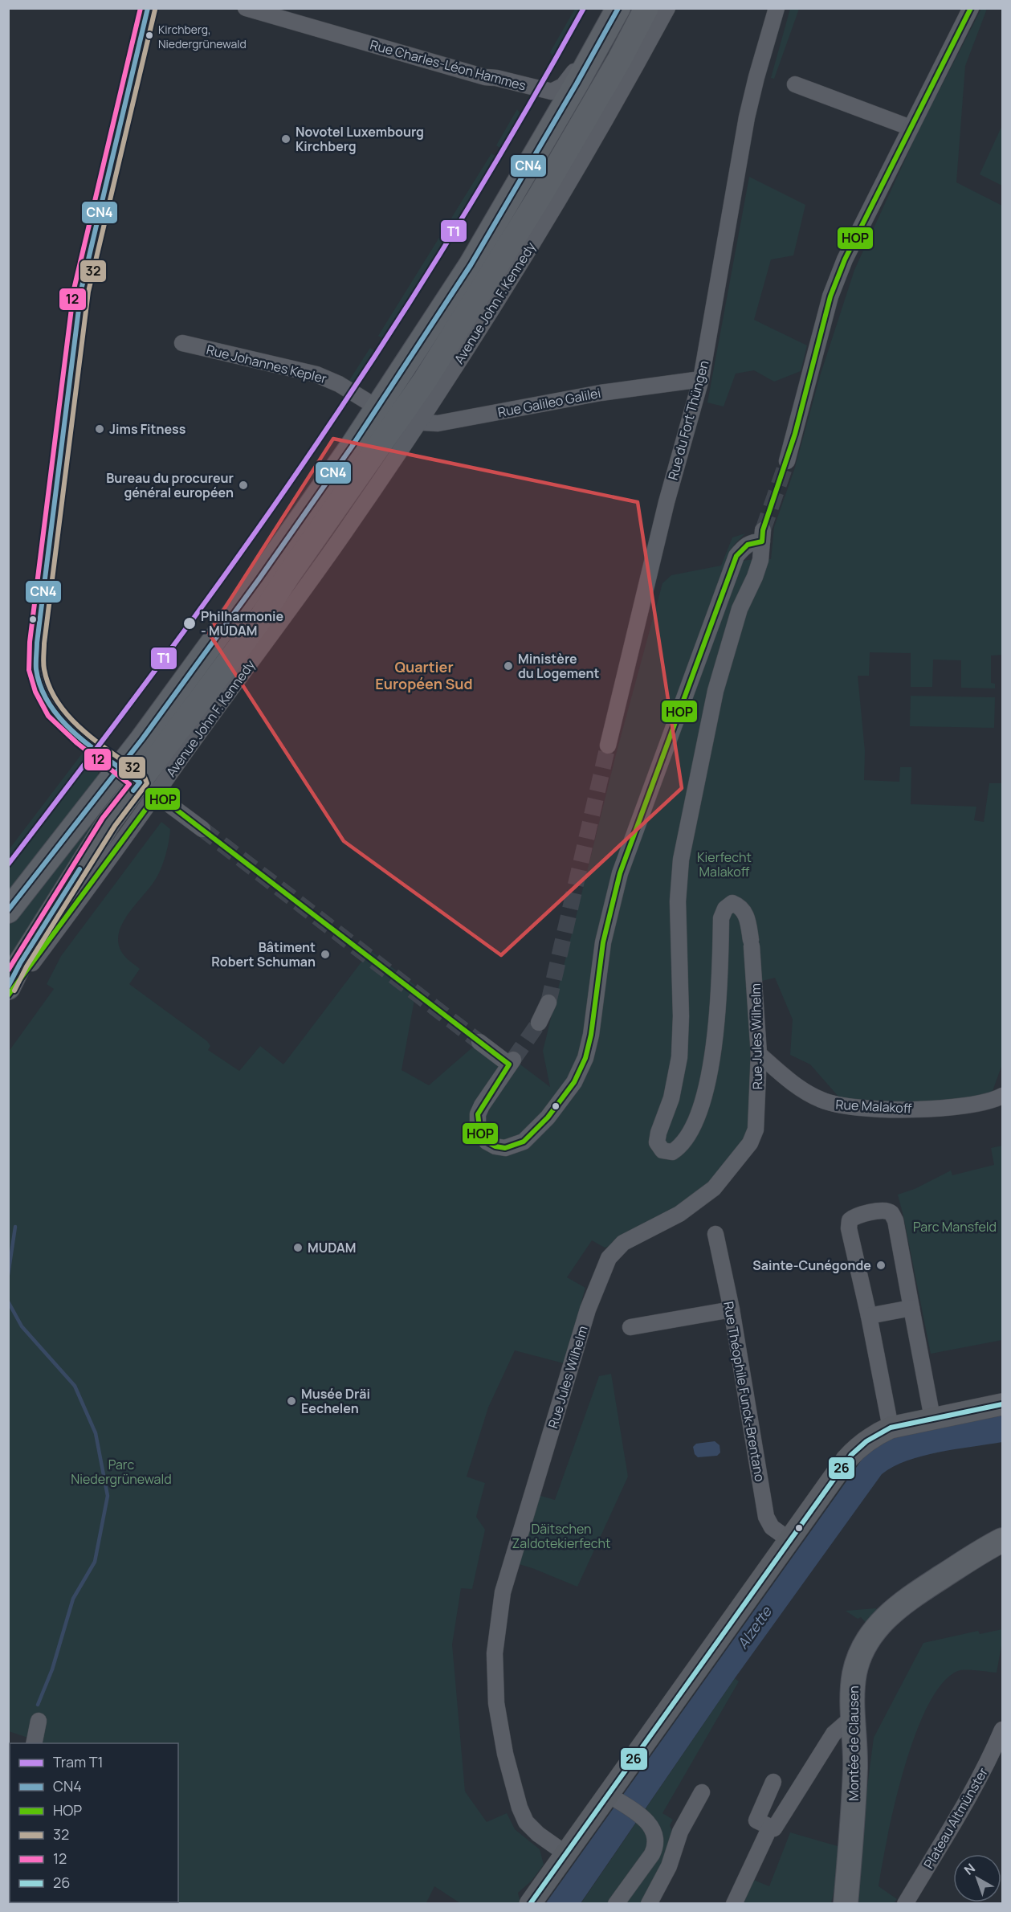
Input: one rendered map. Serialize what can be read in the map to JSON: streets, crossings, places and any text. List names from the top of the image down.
{
  "streets": {
    "main road": ["Avenue John F. Kennedy", "Montée de Clausen"],
    "street": [
      "Rue Charles-Léon Hammes",
      "Rue Johannes Kepler",
      "Rue Galileo Galilei",
      "Rue du Fort Thüngen",
      "Rue Jules Wilhelm",
      "Rue Malakoff",
      "Rue Théophile Funck-Brentano",
      "Plateau Altmünster"
    ]
  },
  "crossings": [
    ["Avenue John F. Kennedy", "Rue Johannes Kepler"],
    ["Avenue John F. Kennedy", "Rue Galileo Galilei"],
    ["Rue Johannes Kepler", "Rue Galileo Galilei"],
    ["Rue Galileo Galilei", "Rue du Fort Thüngen"],
    ["Rue Jules Wilhelm", "Rue Malakoff"]
  ],
  "districts": ["Quartier Européen Sud"],
  "water": ["Alzette"],
  "parks": [
    "Kierfecht Malakoff",
    "Parc Mansfeld",
    "Parc Niedergrünewald",
    "Däitschen Zaldotekierfecht"
  ],
  "places": [
    "Kirchberg, Niedergrünewald",
    "Novotel Luxembourg Kirchberg",
    "Jims Fitness",
    "Bureau du procureur général européen",
    "Philharmonie - MUDAM",
    "Ministère du Logement",
    "Bâtiment Robert Schuman",
    "MUDAM",
    "Sainte-Cunégonde",
    "Musée Dräi Eechelen"
  ],
  "lines": [
    "tram line T1",
    "transit line CN4",
    "transit line HOP",
    "transit line 12",
    "transit line 32",
    "transit line 26"
  ],
  "legend": [
    "Tram T1",
    "CN4",
    "HOP",
    "32",
    "12",
    "26"
  ],
  "north": "top left"
}
